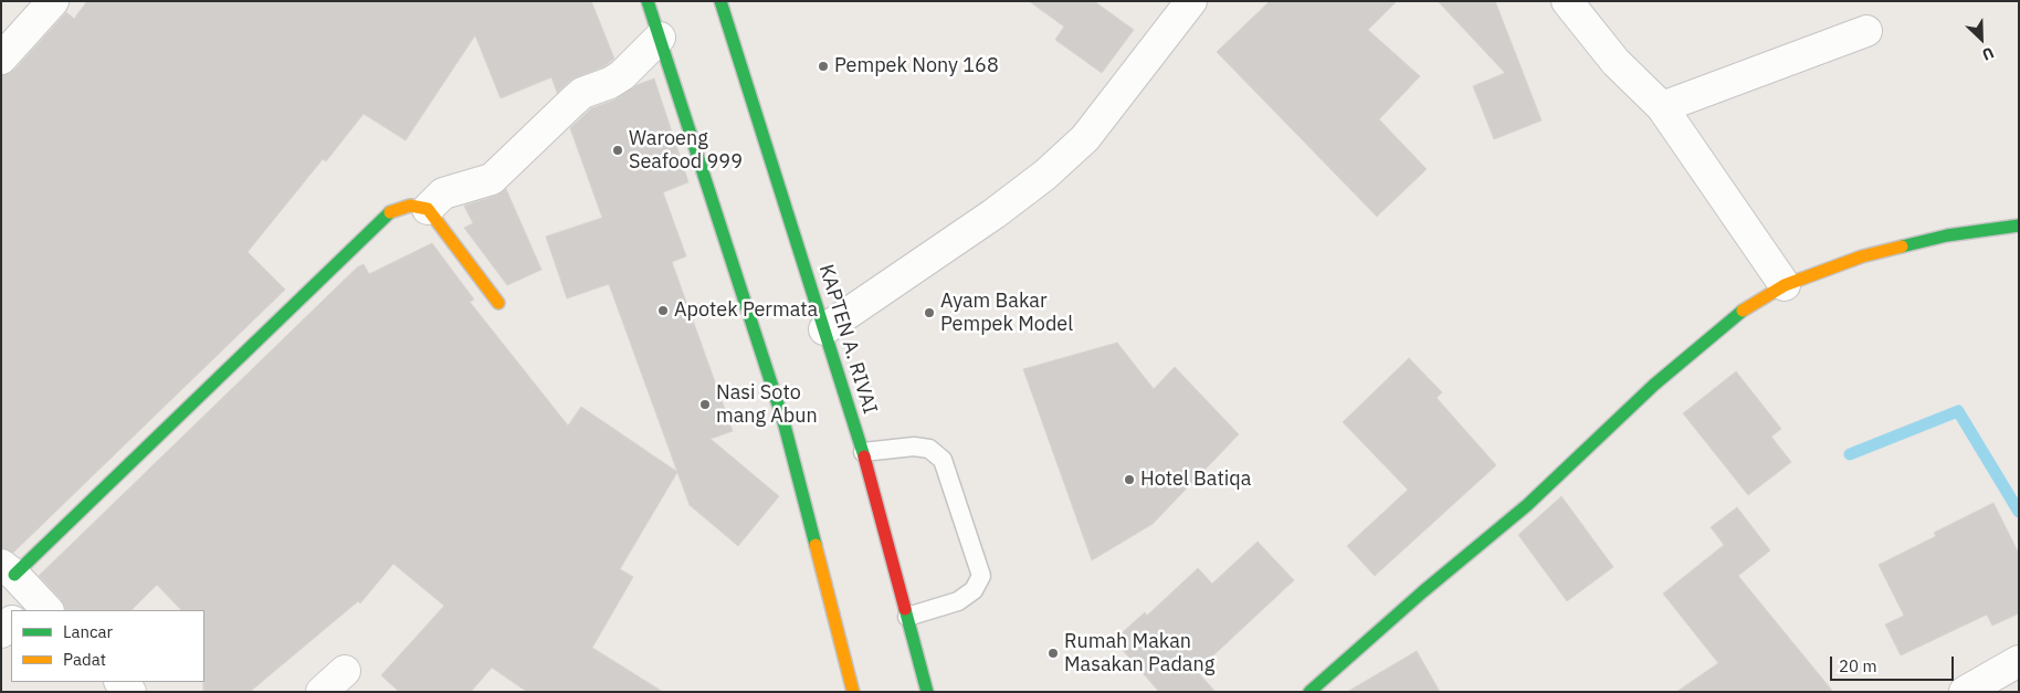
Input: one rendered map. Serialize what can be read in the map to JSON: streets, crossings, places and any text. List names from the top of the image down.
{
  "streets": {
    "street": ["KAPTEN A. RIVAI"]
  },
  "places": [
    "Pempek Nony 168",
    "Waroeng Seafood 999",
    "Apotek Permata",
    "Ayam Bakar Pempek Model",
    "Nasi Soto mang Abun",
    "Hotel Batiqa",
    "Rumah Makan Masakan Padang"
  ],
  "legend": ["Lancar", "Padat"],
  "scale_bar": "20 m",
  "north": "bottom right"
}
